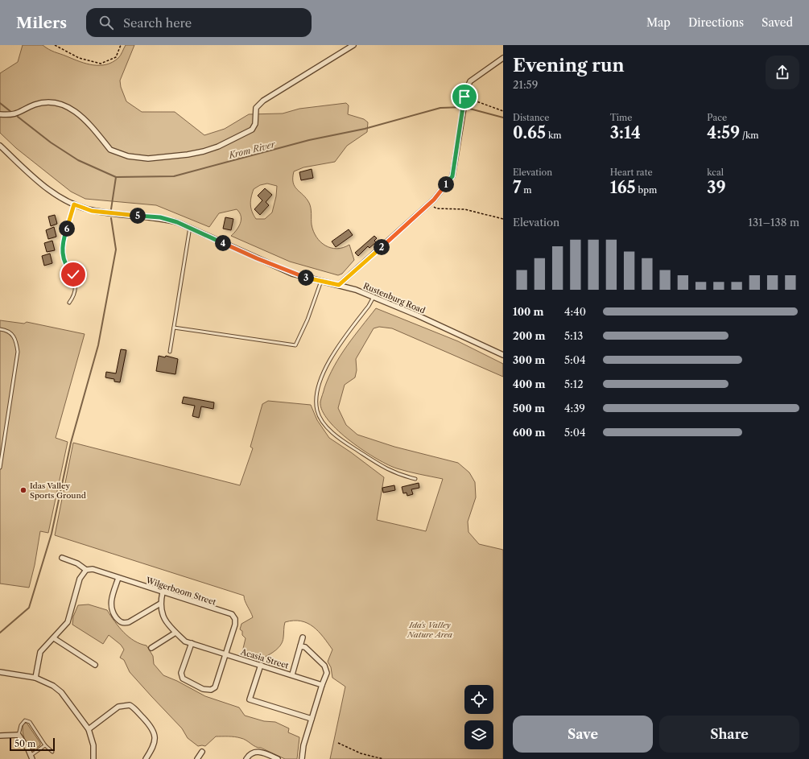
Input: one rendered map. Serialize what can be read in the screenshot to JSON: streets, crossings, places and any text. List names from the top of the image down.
{
  "streets": {
    "street": ["Rustenburg Road", "Wilgerboom Street", "Acasia Street"]
  },
  "crossings": [
    ["Wilgerboom Street", "Acasia Street"]
  ],
  "water": ["Krom River"],
  "parks": ["Ida's Valley Nature Area"],
  "places": ["Idas Valley Sports Ground"],
  "scale_bar": "50 m",
  "page": {
    "header": "Milers",
    "search": "Search here",
    "nav": ["Map", "Directions", "Saved"],
    "heading": ["Evening run", "21:59"],
    "stats": [
      ["Distance", "0.65 km"],
      ["Time", "3:14"],
      ["Pace", "4:59 /km"],
      ["Elevation", "7 m"],
      ["Heart rate", "165 bpm"],
      ["kcal", "39"]
    ],
    "pins": [
      "1",
      "5",
      "6",
      "4",
      "2",
      "3"
    ],
    "chart": ["Elevation", "131–138 m"],
    "list": [
      {
        "name": "100 m",
        "note": "4:40"
      },
      {
        "name": "200 m",
        "note": "5:13"
      },
      {
        "name": "300 m",
        "note": "5:04"
      },
      {
        "name": "400 m",
        "note": "5:12"
      },
      {
        "name": "500 m",
        "note": "4:39"
      },
      {
        "name": "600 m",
        "note": "5:04"
      }
    ],
    "buttons": ["Save", "Share"],
    "scale": "50 m"
  }
}
